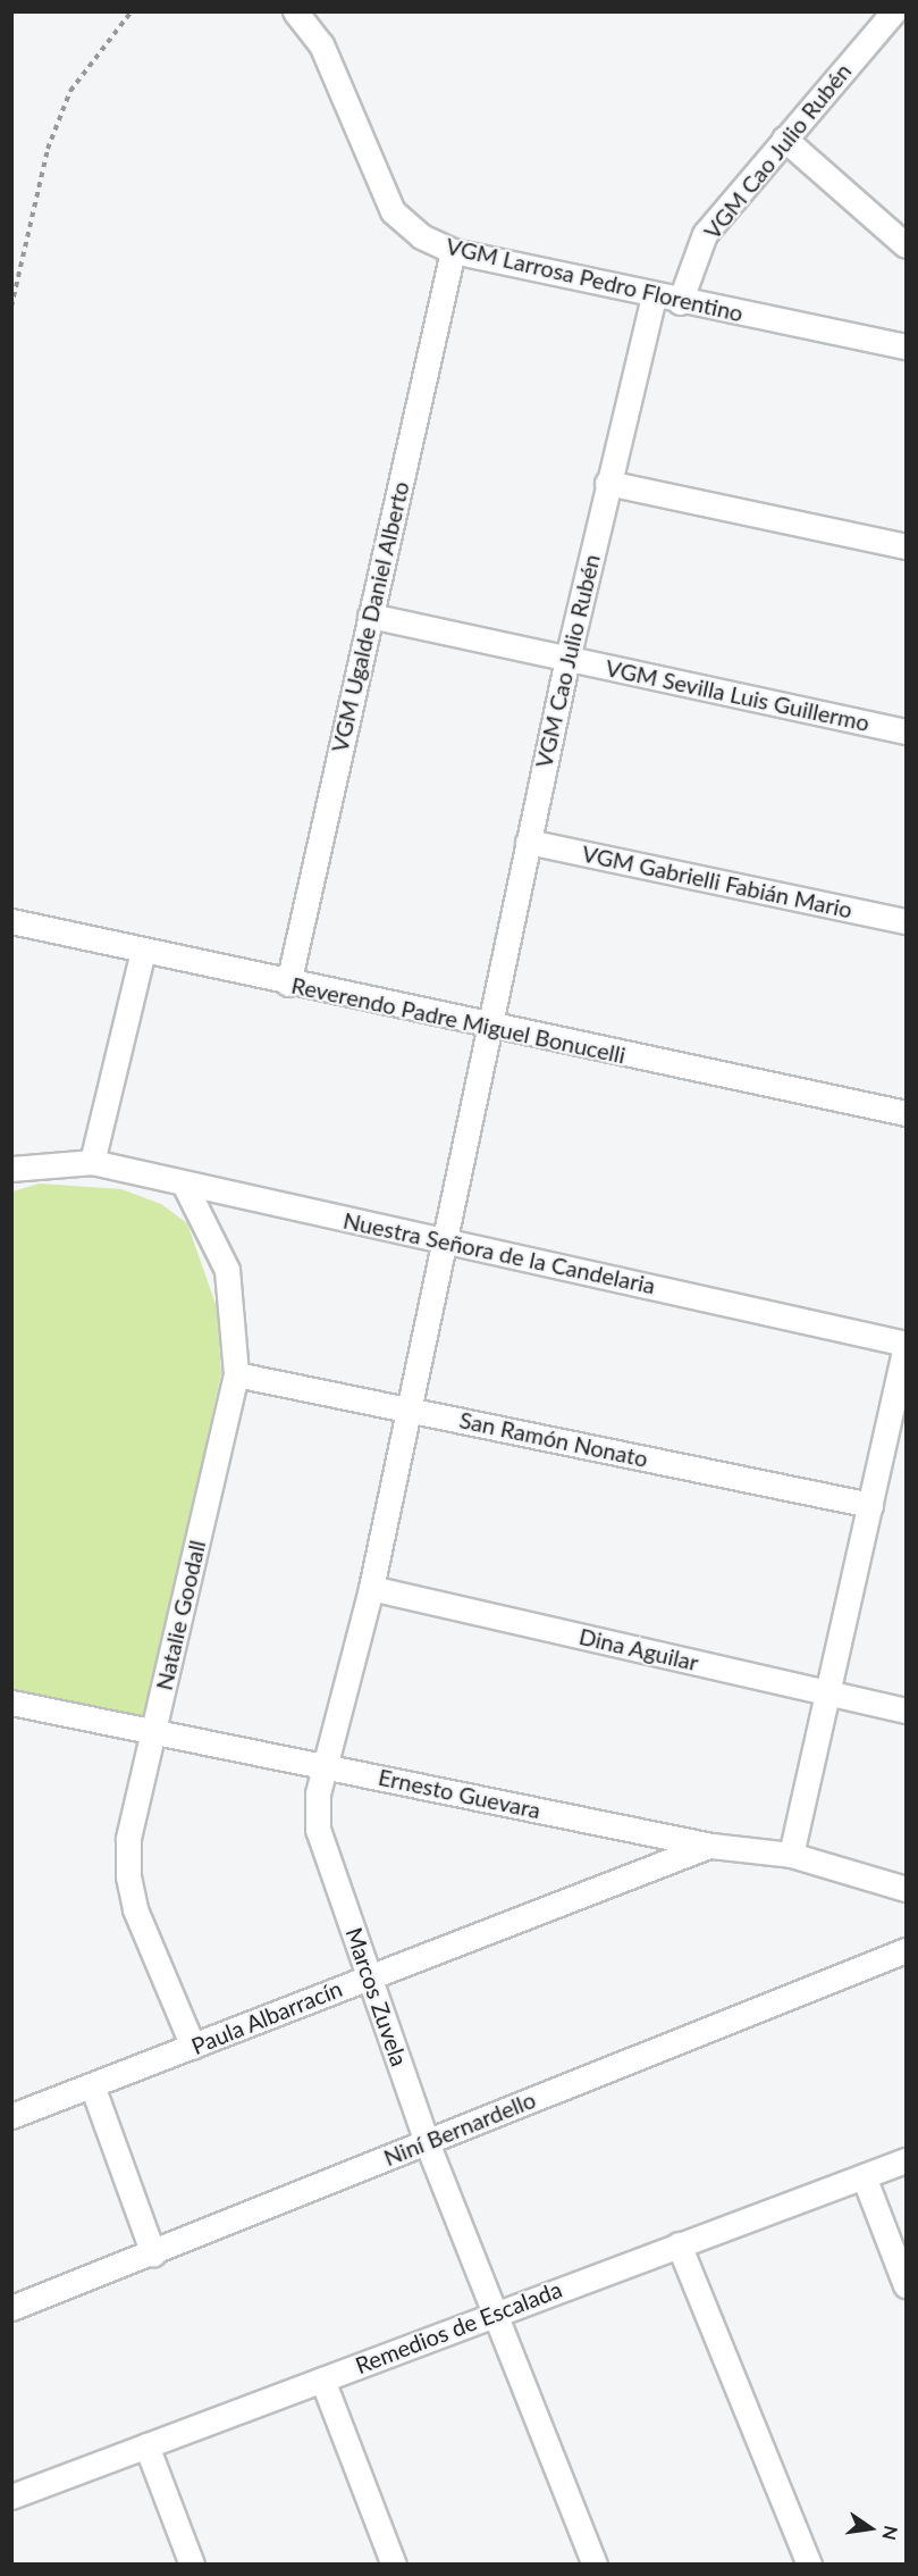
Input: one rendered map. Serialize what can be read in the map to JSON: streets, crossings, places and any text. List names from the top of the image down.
{
  "streets": {
    "street": [
      "VGM Cao Julio Rubén",
      "VGM Larrosa Pedro Florentino",
      "VGM Ugalde Daniel Alberto",
      "VGM Sevilla Luis Guillermo",
      "VGM Gabrielli Fabián Mario",
      "Reverendo Padre Miguel Bonucelli",
      "Nuestra Señora de la Candelaria",
      "San Ramón Nonato",
      "Natalie Goodall",
      "Dina Aguilar",
      "Ernesto Guevara",
      "Marcos Zuvela",
      "Paula Albarracín",
      "Niní Bernardello",
      "Remedios de Escalada"
    ]
  },
  "crossings": [
    ["VGM Cao Julio Rubén", "VGM Larrosa Pedro Florentino"],
    ["VGM Cao Julio Rubén", "VGM Sevilla Luis Guillermo"],
    ["VGM Cao Julio Rubén", "VGM Gabrielli Fabián Mario"],
    ["VGM Cao Julio Rubén", "Reverendo Padre Miguel Bonucelli"],
    ["VGM Cao Julio Rubén", "Nuestra Señora de la Candelaria"],
    ["VGM Cao Julio Rubén", "Marcos Zuvela"],
    ["VGM Larrosa Pedro Florentino", "VGM Ugalde Daniel Alberto"],
    ["VGM Ugalde Daniel Alberto", "VGM Sevilla Luis Guillermo"],
    ["VGM Ugalde Daniel Alberto", "Reverendo Padre Miguel Bonucelli"],
    ["Nuestra Señora de la Candelaria", "Natalie Goodall"],
    ["Nuestra Señora de la Candelaria", "Marcos Zuvela"],
    ["San Ramón Nonato", "Natalie Goodall"],
    ["San Ramón Nonato", "Marcos Zuvela"],
    ["Natalie Goodall", "Ernesto Guevara"],
    ["Natalie Goodall", "Paula Albarracín"],
    ["Dina Aguilar", "Marcos Zuvela"],
    ["Ernesto Guevara", "Marcos Zuvela"],
    ["Ernesto Guevara", "Paula Albarracín"],
    ["Marcos Zuvela", "Paula Albarracín"],
    ["Marcos Zuvela", "Niní Bernardello"],
    ["Marcos Zuvela", "Remedios de Escalada"]
  ],
  "north": "right"
}
